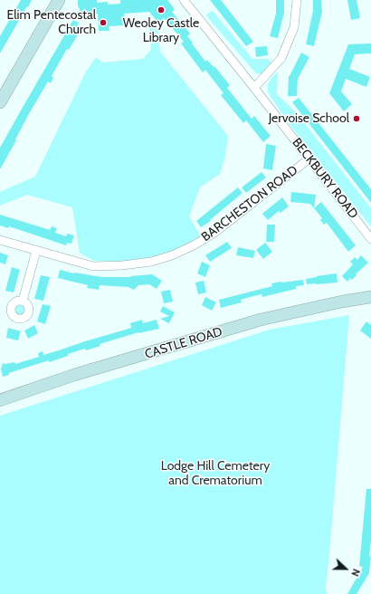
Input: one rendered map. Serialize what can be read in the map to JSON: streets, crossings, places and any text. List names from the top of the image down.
{
  "streets": {
    "street": ["BECKBURY ROAD", "BARCHESTON ROAD", "CASTLE ROAD"]
  },
  "crossings": [
    ["BECKBURY ROAD", "BARCHESTON ROAD"]
  ],
  "parks": ["Lodge Hill Cemetery and Crematorium"],
  "places": ["Weoley Castle Library", "Elim Pentecostal Church", "Jervoise School"],
  "north": "right"
}
